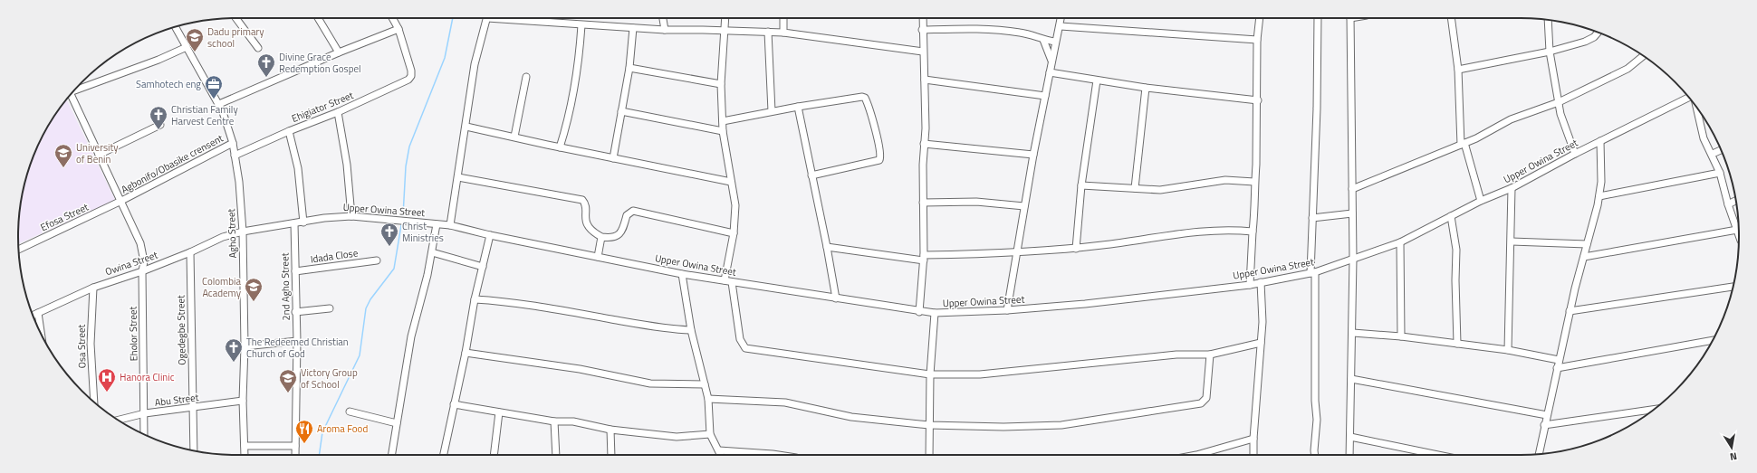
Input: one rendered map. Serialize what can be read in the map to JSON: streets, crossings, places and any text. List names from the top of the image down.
{
  "streets": {
    "street": [
      "Ehigiator Street",
      "Upper Owina Street",
      "Agbonifo/Obasike crensent",
      "Efosa Street",
      "Agho Street",
      "Idada Close",
      "Owina Street",
      "2nd Agho Street",
      "Ogedegbe Street",
      "Eholor Street",
      "Osa Street",
      "Abu Street"
    ]
  },
  "crossings": [
    ["Ehigiator Street", "Agho Street"],
    ["Upper Owina Street", "Agho Street"],
    ["Upper Owina Street", "Owina Street"],
    ["Upper Owina Street", "2nd Agho Street"],
    ["Agbonifo/Obasike crensent", "Efosa Street"],
    ["Agbonifo/Obasike crensent", "Agho Street"],
    ["Agbonifo/Obasike crensent", "Eholor Street"],
    ["Efosa Street", "Eholor Street"],
    ["Agho Street", "Owina Street"],
    ["Agho Street", "Abu Street"],
    ["Idada Close", "2nd Agho Street"],
    ["Owina Street", "Ogedegbe Street"],
    ["Owina Street", "Eholor Street"],
    ["Owina Street", "Osa Street"],
    ["Ogedegbe Street", "Abu Street"],
    ["Eholor Street", "Abu Street"]
  ],
  "places": {
    "school or university": [
      "Dadu primary school",
      "University of Benin",
      "Colombia Academy",
      "Victory Group of School"
    ],
    "church": [
      "Divine Grace Redemption Gospel",
      "Christian Family Harvest Centre",
      "Christ Ministries",
      "The Redeemed Christian Church of God"
    ],
    "office": ["Samhotech eng"],
    "hospital": ["Hanora Clinic"],
    "restaurant": ["Aroma Food"]
  },
  "north": "bottom"
}
